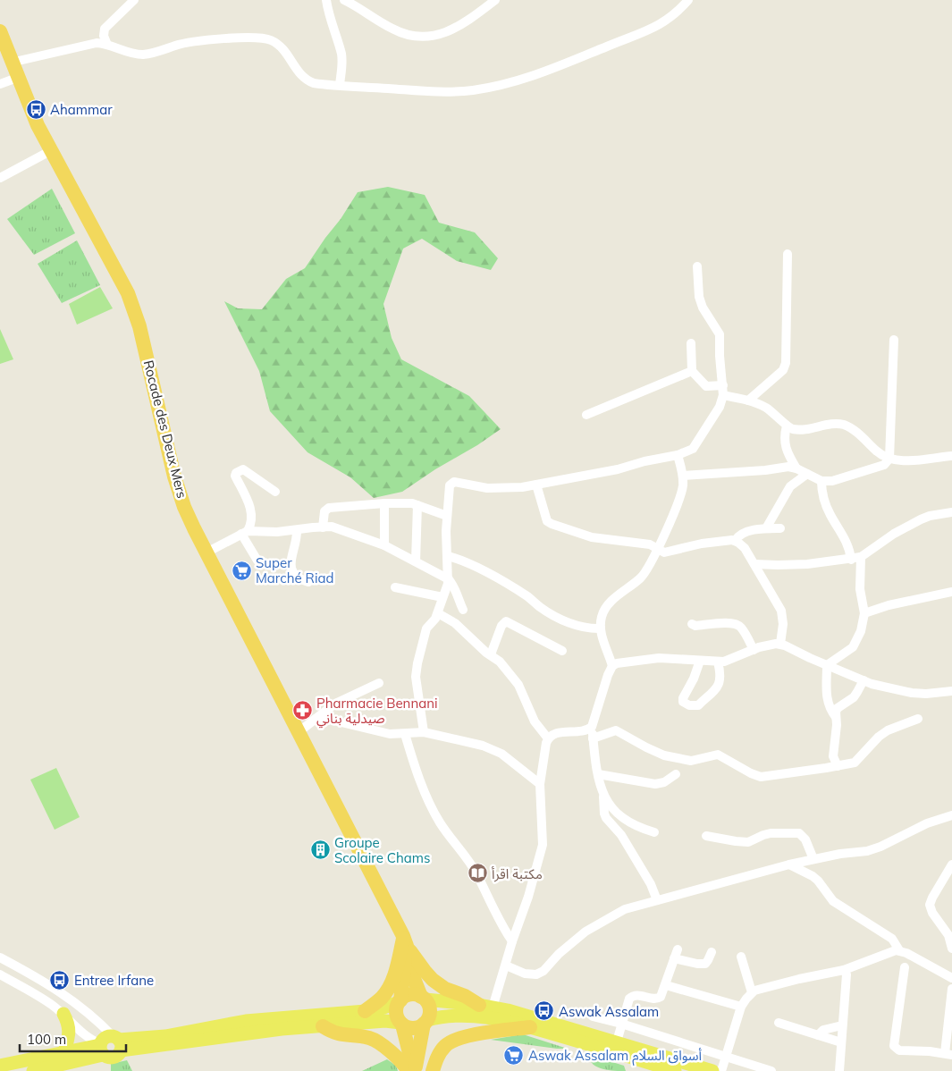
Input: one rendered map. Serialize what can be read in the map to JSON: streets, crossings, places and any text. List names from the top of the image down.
{
  "streets": {
    "highway": ["Rocade des Deux Mers"]
  },
  "places": {
    "bus stop": ["Ahammar", "Entree Irfane", "Aswak Assalam"],
    "supermarket": ["Super Marché Riad", "Aswak Assalam أسواق السلام"],
    "pharmacy": ["Pharmacie Bennani صيدلية بناني"],
    "building": ["Groupe Scolaire Chams"],
    "library": ["مكتبة اقرأ"]
  },
  "scale_bar": "100 m"
}
